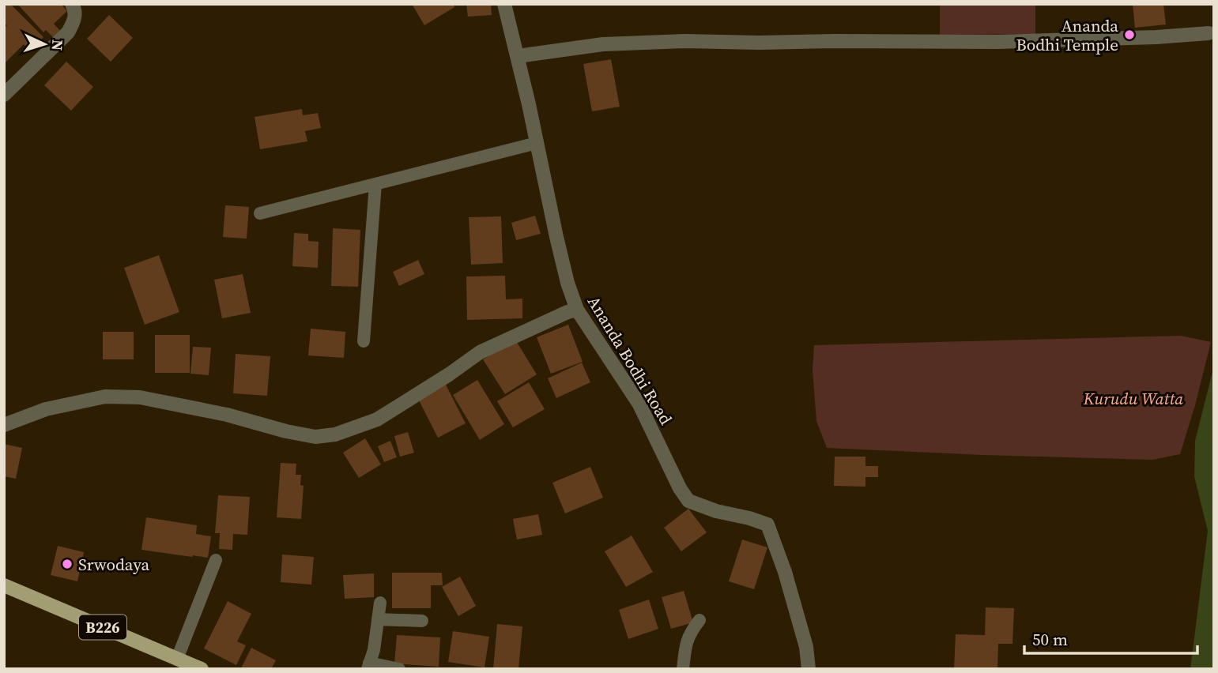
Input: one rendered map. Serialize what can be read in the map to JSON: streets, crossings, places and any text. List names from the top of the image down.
{
  "streets": {
    "main road": ["B226"],
    "street": ["Ananda Bodhi Road"]
  },
  "parks": ["Kurudu Watta"],
  "places": ["Ananda Bodhi Temple", "Srwodaya"],
  "scale_bar": "50 m",
  "north": "right"
}
